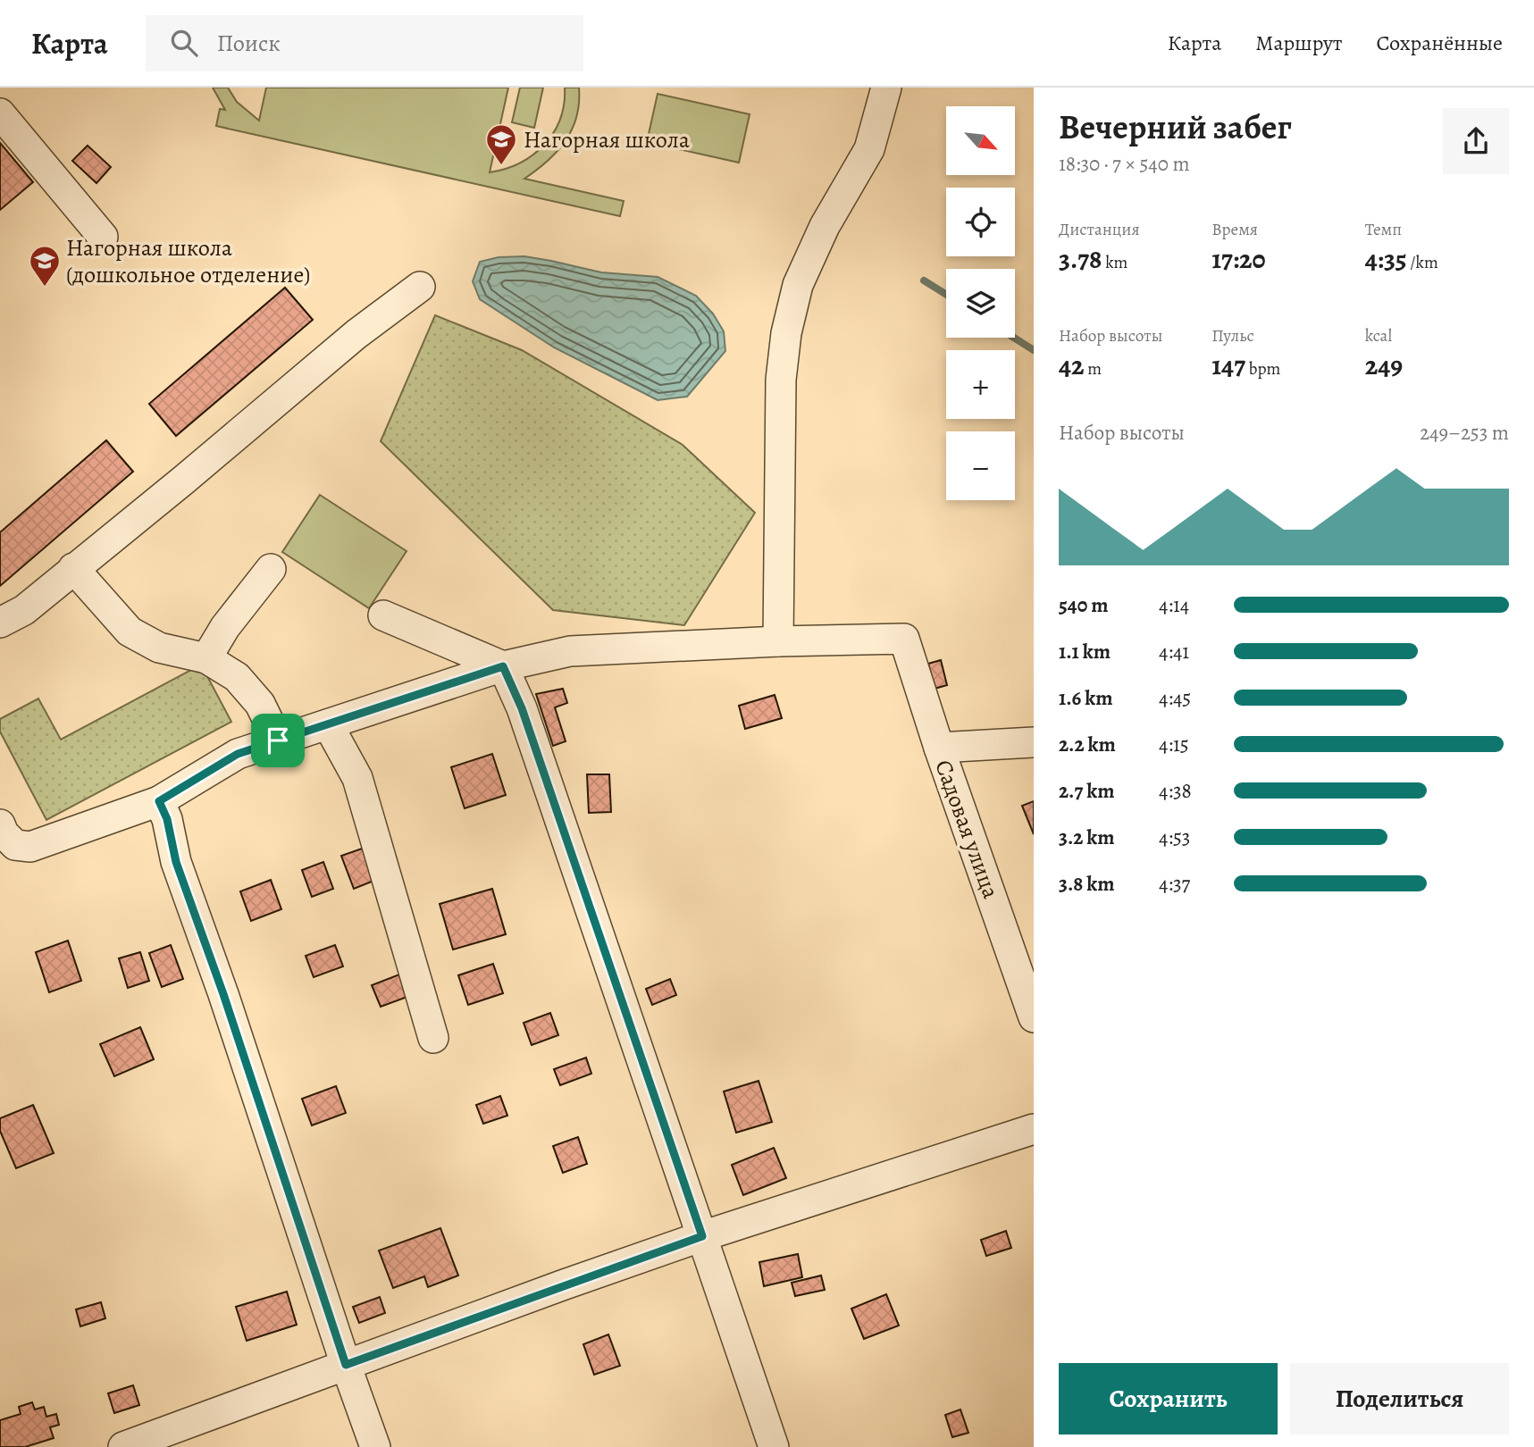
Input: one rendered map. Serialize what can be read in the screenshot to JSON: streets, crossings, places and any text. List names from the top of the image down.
{
  "streets": {
    "street": ["Садовая улица"]
  },
  "places": {
    "school or university": ["Нагорная школа", "Нагорная школа (дошкольное отделение)"]
  },
  "north": "bottom right",
  "page": {
    "header": "Карта",
    "search": "Поиск",
    "nav": ["Карта", "Маршрут", "Сохранённые"],
    "heading": ["Вечерний забег", "18:30 · 7 × 540 m"],
    "map_buttons": ["+", "−"],
    "stats": [
      ["Дистанция", "3.78 km"],
      ["Время", "17:20"],
      ["Темп", "4:35 /km"],
      ["Набор высоты", "42 m"],
      ["Пульс", "147 bpm"],
      ["kcal", "249"]
    ],
    "chart": ["Набор высоты", "249–253 m"],
    "list": [
      {
        "name": "540 m",
        "note": "4:14"
      },
      {
        "name": "1.1 km",
        "note": "4:41"
      },
      {
        "name": "1.6 km",
        "note": "4:45"
      },
      {
        "name": "2.2 km",
        "note": "4:15"
      },
      {
        "name": "2.7 km",
        "note": "4:38"
      },
      {
        "name": "3.2 km",
        "note": "4:53"
      },
      {
        "name": "3.8 km",
        "note": "4:37"
      }
    ],
    "buttons": ["Сохранить", "Поделиться"]
  }
}
